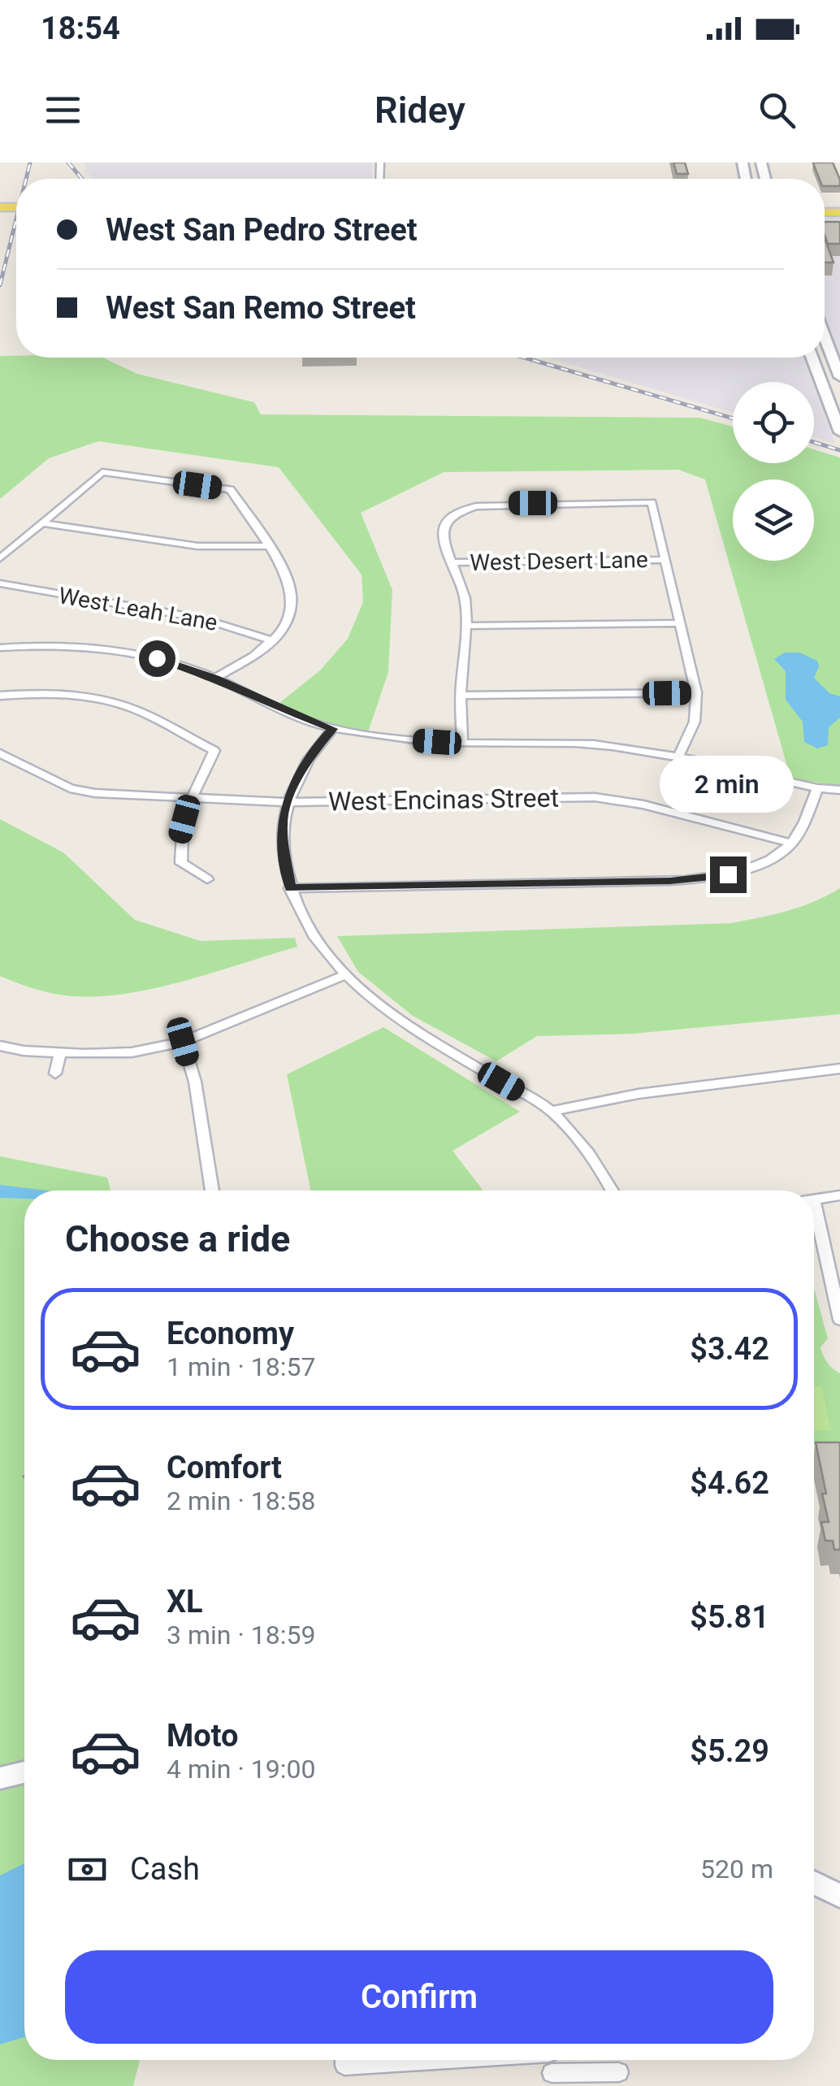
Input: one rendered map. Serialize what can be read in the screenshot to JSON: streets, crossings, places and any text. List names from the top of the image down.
{
  "streets": {
    "street": ["West Desert Lane", "West Leah Lane", "West Encinas Street"]
  },
  "page": {
    "status": "18:54",
    "header": "Ridey",
    "banner": ["West San Pedro Street", "West San Remo Street"],
    "bubble": "2 min",
    "heading": "Choose a ride",
    "list": [
      {
        "name": "Economy",
        "note": "1 min · 18:57",
        "value": "$3.42"
      },
      {
        "name": "Comfort",
        "note": "2 min · 18:58",
        "value": "$4.62"
      },
      {
        "name": "XL",
        "note": "3 min · 18:59",
        "value": "$5.81"
      },
      {
        "name": "Moto",
        "note": "4 min · 19:00",
        "value": "$5.29"
      }
    ],
    "pay": ["Cash", "520 m"],
    "buttons": "Confirm"
  }
}
